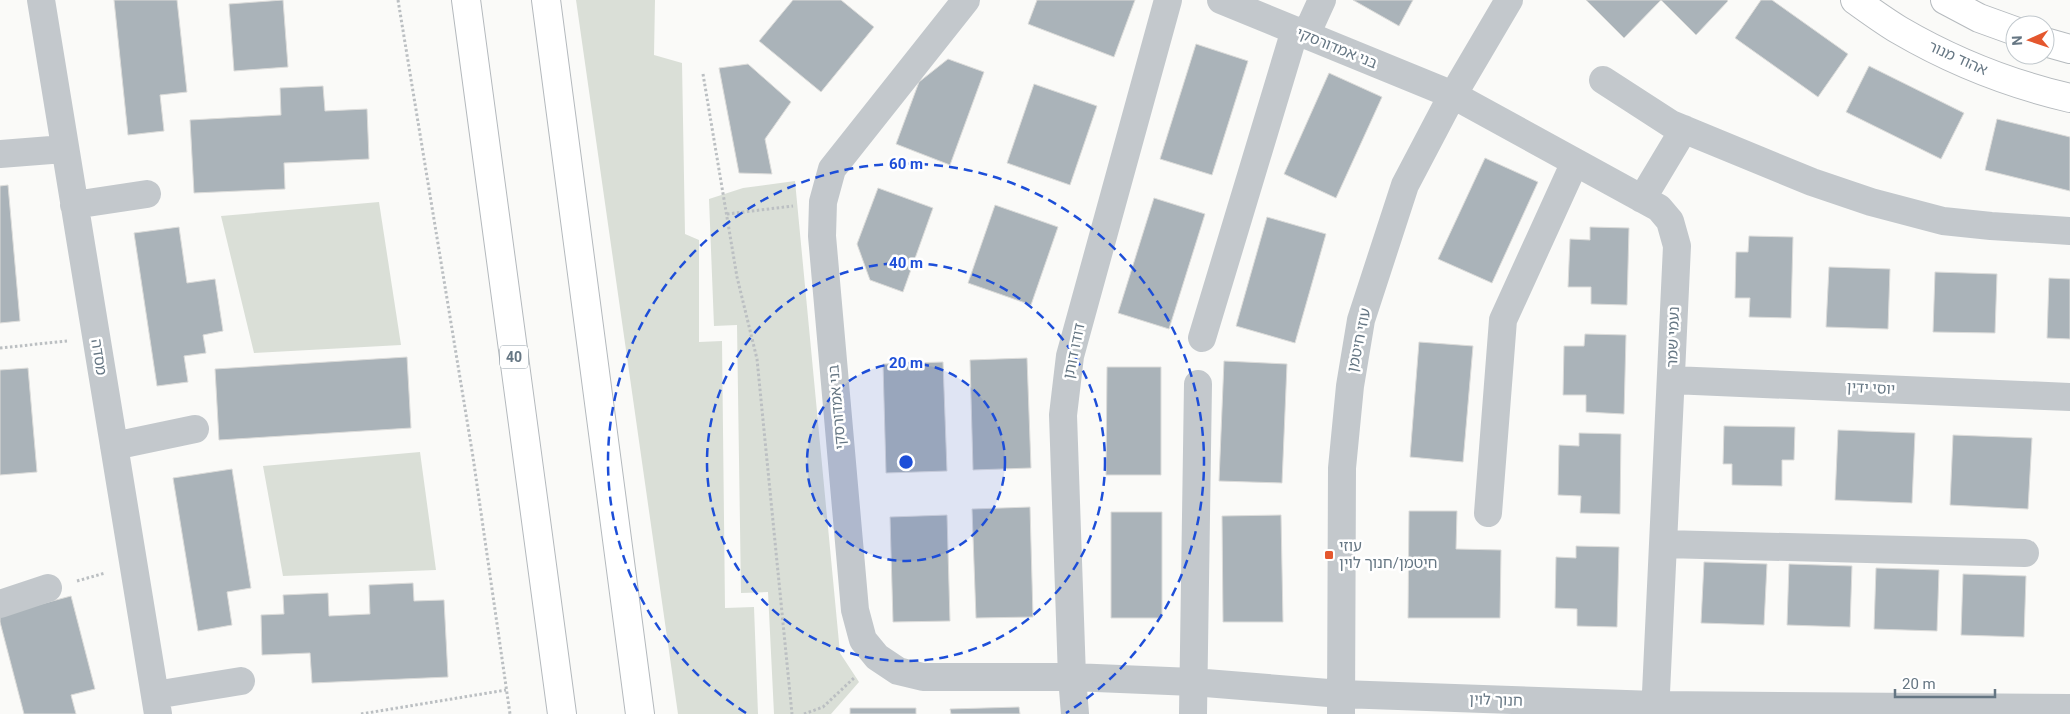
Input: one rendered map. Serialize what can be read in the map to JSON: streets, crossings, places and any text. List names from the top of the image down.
{
  "streets": {
    "main road": ["אהוד מנור", "40"],
    "street": [
      "בני אמדורסקי",
      "נעמי שמר",
      "עוזי חיטמן",
      "דודו דותן",
      "מסדה",
      "יוסי ידין",
      "חנוך לוין"
    ]
  },
  "crossings": [
    ["בני אמדורסקי", "נעמי שמר"],
    ["בני אמדורסקי", "עוזי חיטמן"],
    ["בני אמדורסקי", "דודו דותן"],
    ["בני אמדורסקי", "חנוך לוין"],
    ["נעמי שמר", "עוזי חיטמן"],
    ["נעמי שמר", "יוסי ידין"],
    ["נעמי שמר", "חנוך לוין"],
    ["עוזי חיטמן", "חנוך לוין"],
    ["דודו דותן", "חנוך לוין"]
  ],
  "places": {
    "transit": ["עוזי חיטמן/חנוך לוין"]
  },
  "scale_bar": "20 m",
  "north": "left",
  "rings": ["60 m", "40 m", "20 m"]
}
